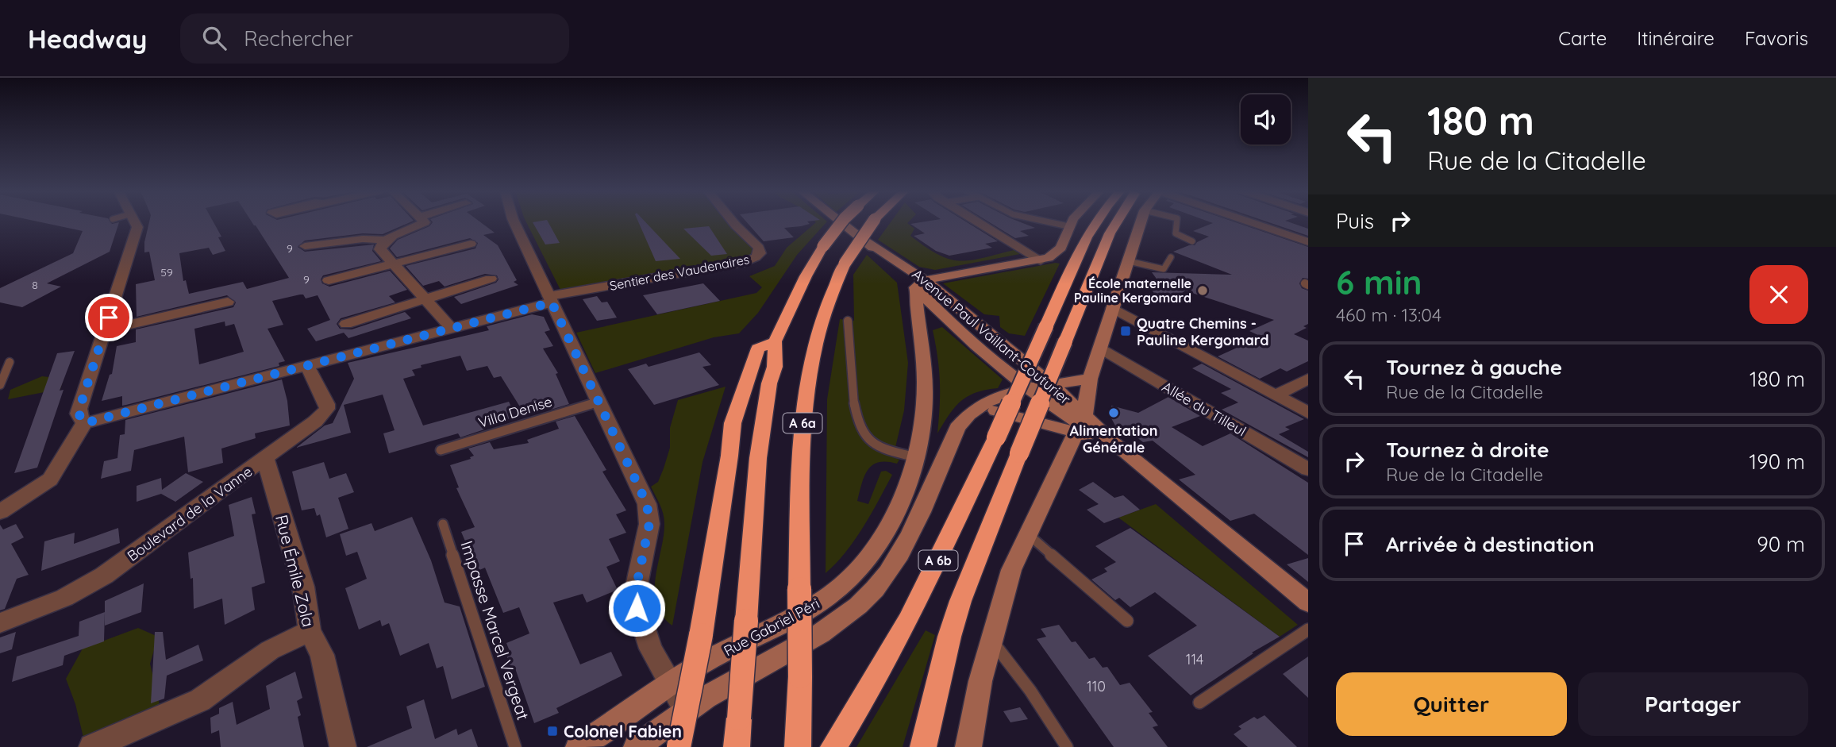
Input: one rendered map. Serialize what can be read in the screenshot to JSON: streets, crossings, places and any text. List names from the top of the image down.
{
  "streets": {
    "highway": ["A 6a", "A 6b"],
    "main road": ["Avenue Paul Vaillant-Couturier", "Rue Gabriel Péri"],
    "street": [
      "Sentier des Vaudenaires",
      "Allée du Tilleul",
      "Boulevard de la Vanne",
      "Rue Émile Zola"
    ],
    "lane": ["Villa Denise", "Impasse Marcel Vergeat"]
  },
  "crossings": [
    ["Avenue Paul Vaillant-Couturier", "Rue Gabriel Péri"],
    ["Boulevard de la Vanne", "Rue Émile Zola"]
  ],
  "places": {
    "other": ["École maternelle Pauline Kergomard", "Alimentation Générale"],
    "transit": ["Quatre Chemins - Pauline Kergomard", "Colonel Fabien"]
  },
  "house_numbers": [
    "9",
    "59",
    "9",
    "8",
    "114",
    "110"
  ],
  "page": {
    "header": "Headway",
    "search": "Rechercher",
    "nav": ["Carte", "Itinéraire", "Favoris"],
    "turn": ["180 m", "Rue de la Citadelle"],
    "then": "Puis",
    "heading": ["6 min", "460 m · 13:04"],
    "list": [
      {
        "name": "Tournez à gauche",
        "note": "Rue de la Citadelle",
        "value": "180 m"
      },
      {
        "name": "Tournez à droite",
        "note": "Rue de la Citadelle",
        "value": "190 m"
      },
      {
        "name": "Arrivée à destination",
        "value": "90 m"
      }
    ],
    "buttons": ["Quitter", "Partager"]
  }
}
